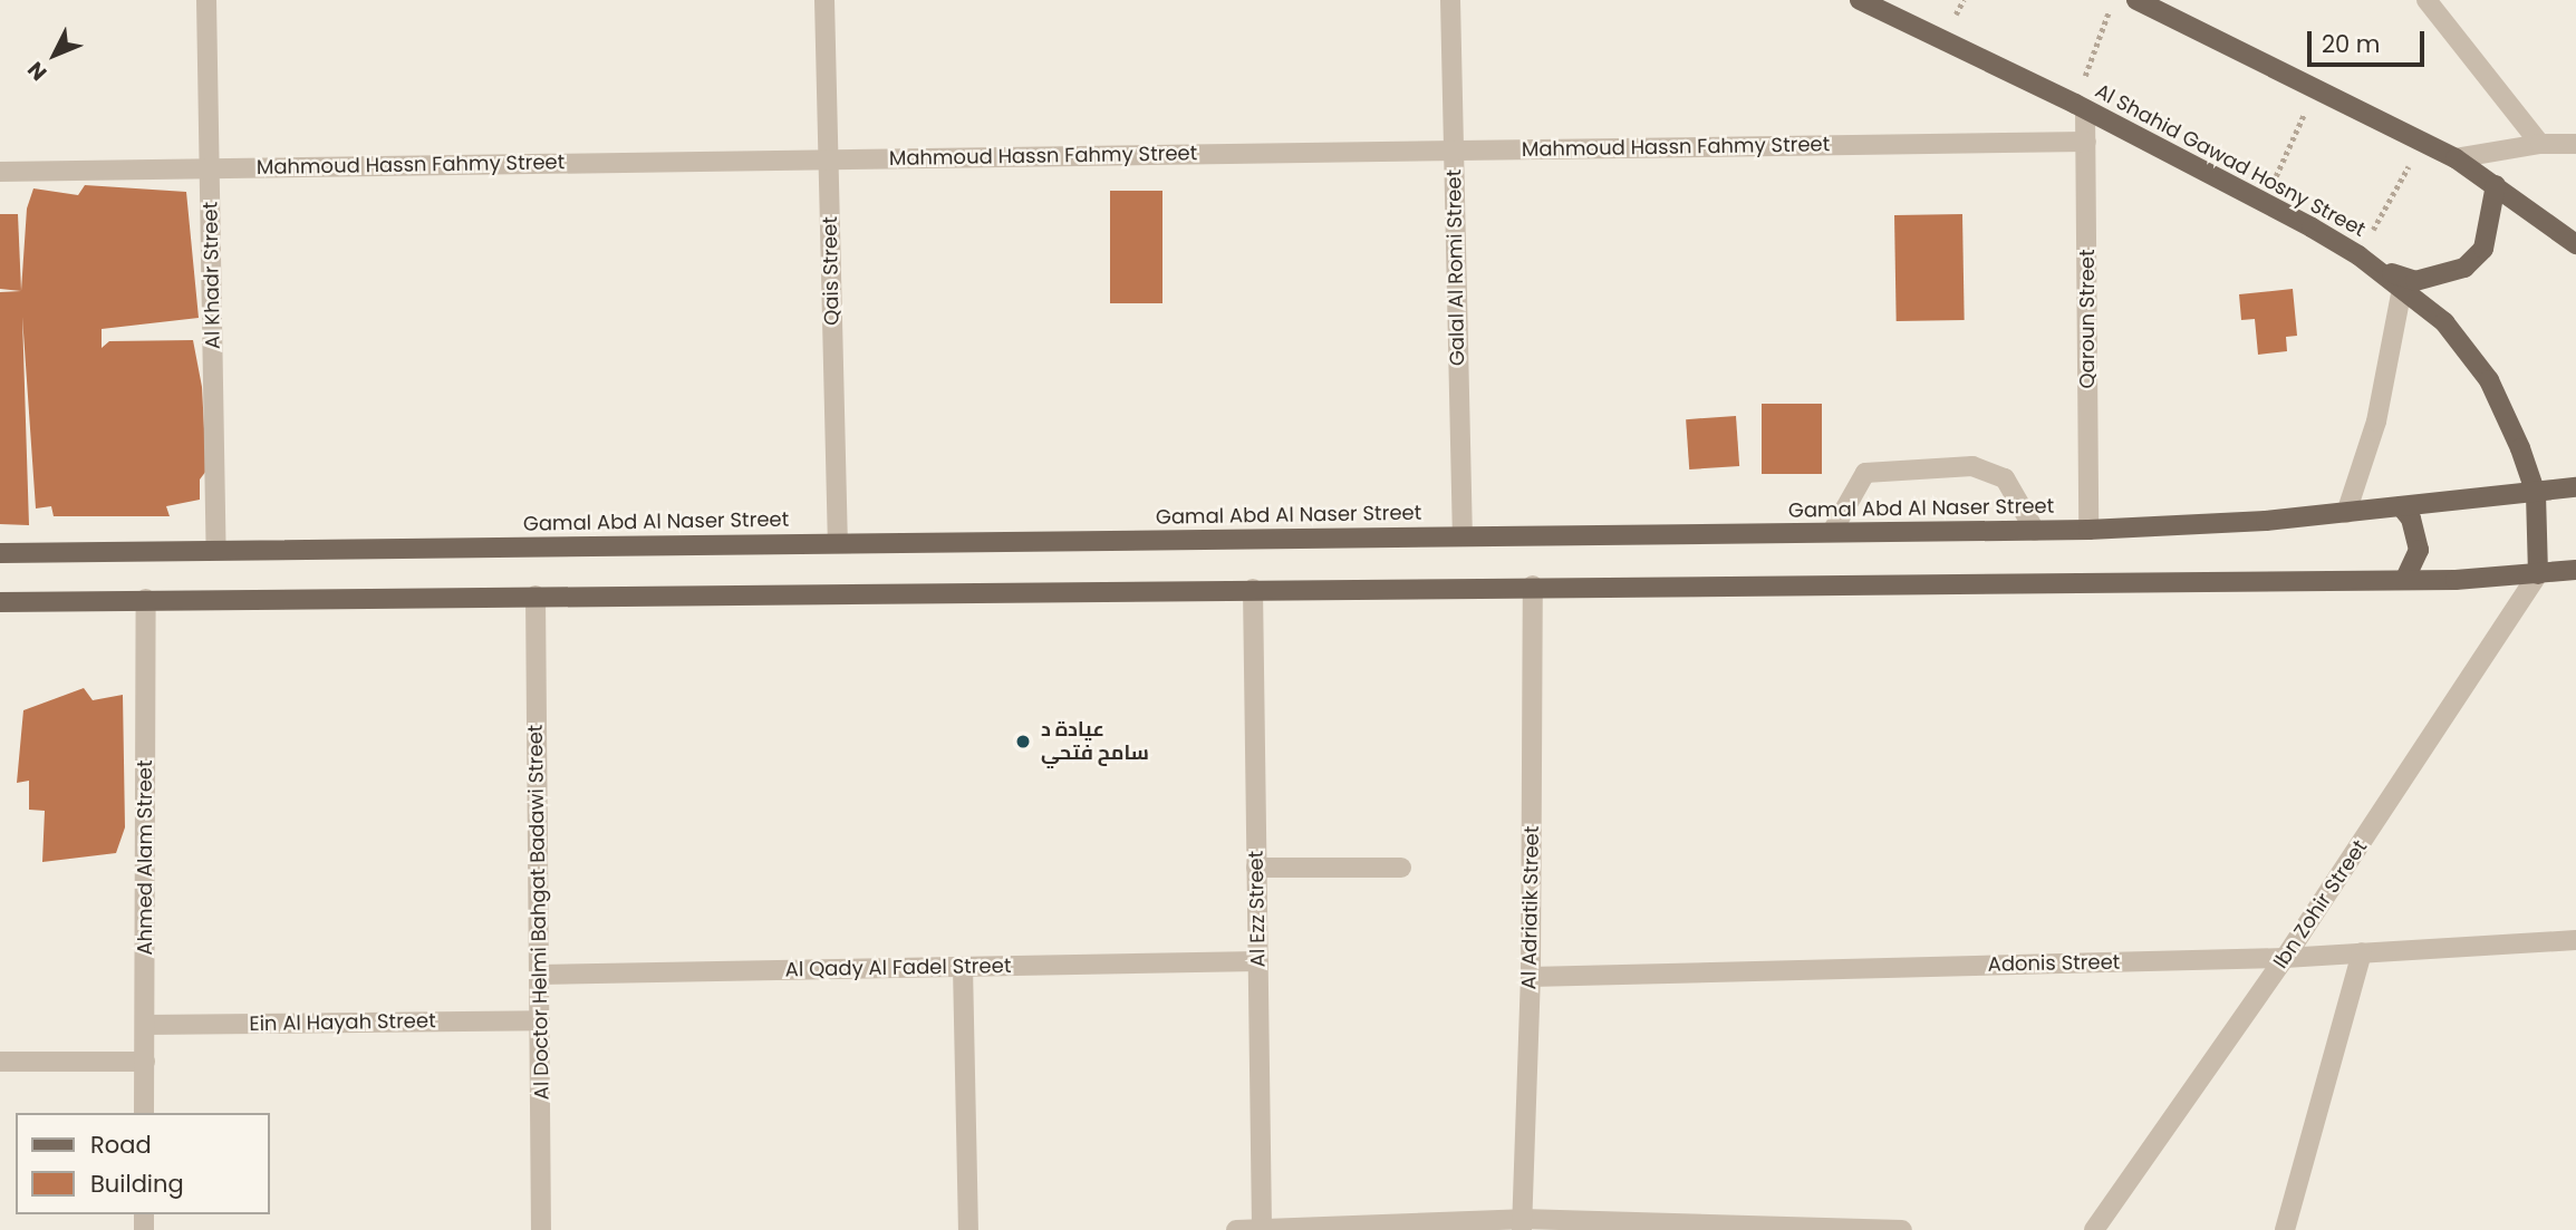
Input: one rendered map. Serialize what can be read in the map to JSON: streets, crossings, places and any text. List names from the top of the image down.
{
  "streets": {
    "main road": ["Al Shahid Gawad Hosny Street", "Gamal Abd Al Naser Street"],
    "street": [
      "Mahmoud Hassn Fahmy Street",
      "Galal Al Romi Street",
      "Qais Street",
      "Al Khadr Street",
      "Qaroun Street",
      "Ahmed Alam Street",
      "Ibn Zohir Street",
      "Al Adriatik Street",
      "Al Ezz Street",
      "Al Doctor Helmi Bahgat Badawi Street",
      "Adonis Street",
      "Al Qady Al Fadel Street",
      "Ein Al Hayah Street"
    ]
  },
  "crossings": [
    ["Mahmoud Hassn Fahmy Street", "Galal Al Romi Street"],
    ["Mahmoud Hassn Fahmy Street", "Qais Street"],
    ["Mahmoud Hassn Fahmy Street", "Al Khadr Street"],
    ["Mahmoud Hassn Fahmy Street", "Qaroun Street"],
    ["Al Shahid Gawad Hosny Street", "Qaroun Street"],
    ["Al Shahid Gawad Hosny Street", "Gamal Abd Al Naser Street"],
    ["Al Shahid Gawad Hosny Street", "Ibn Zohir Street"],
    ["Galal Al Romi Street", "Gamal Abd Al Naser Street"],
    ["Qais Street", "Gamal Abd Al Naser Street"],
    ["Al Khadr Street", "Gamal Abd Al Naser Street"],
    ["Qaroun Street", "Gamal Abd Al Naser Street"],
    ["Ahmed Alam Street", "Ein Al Hayah Street"],
    ["Ibn Zohir Street", "Adonis Street"],
    ["Al Adriatik Street", "Adonis Street"],
    ["Al Ezz Street", "Al Qady Al Fadel Street"],
    ["Al Doctor Helmi Bahgat Badawi Street", "Al Qady Al Fadel Street"],
    ["Al Doctor Helmi Bahgat Badawi Street", "Ein Al Hayah Street"]
  ],
  "places": ["عيادة د سامح فتحي"],
  "legend": ["Road", "Building"],
  "scale_bar": "20 m",
  "north": "bottom left"
}
